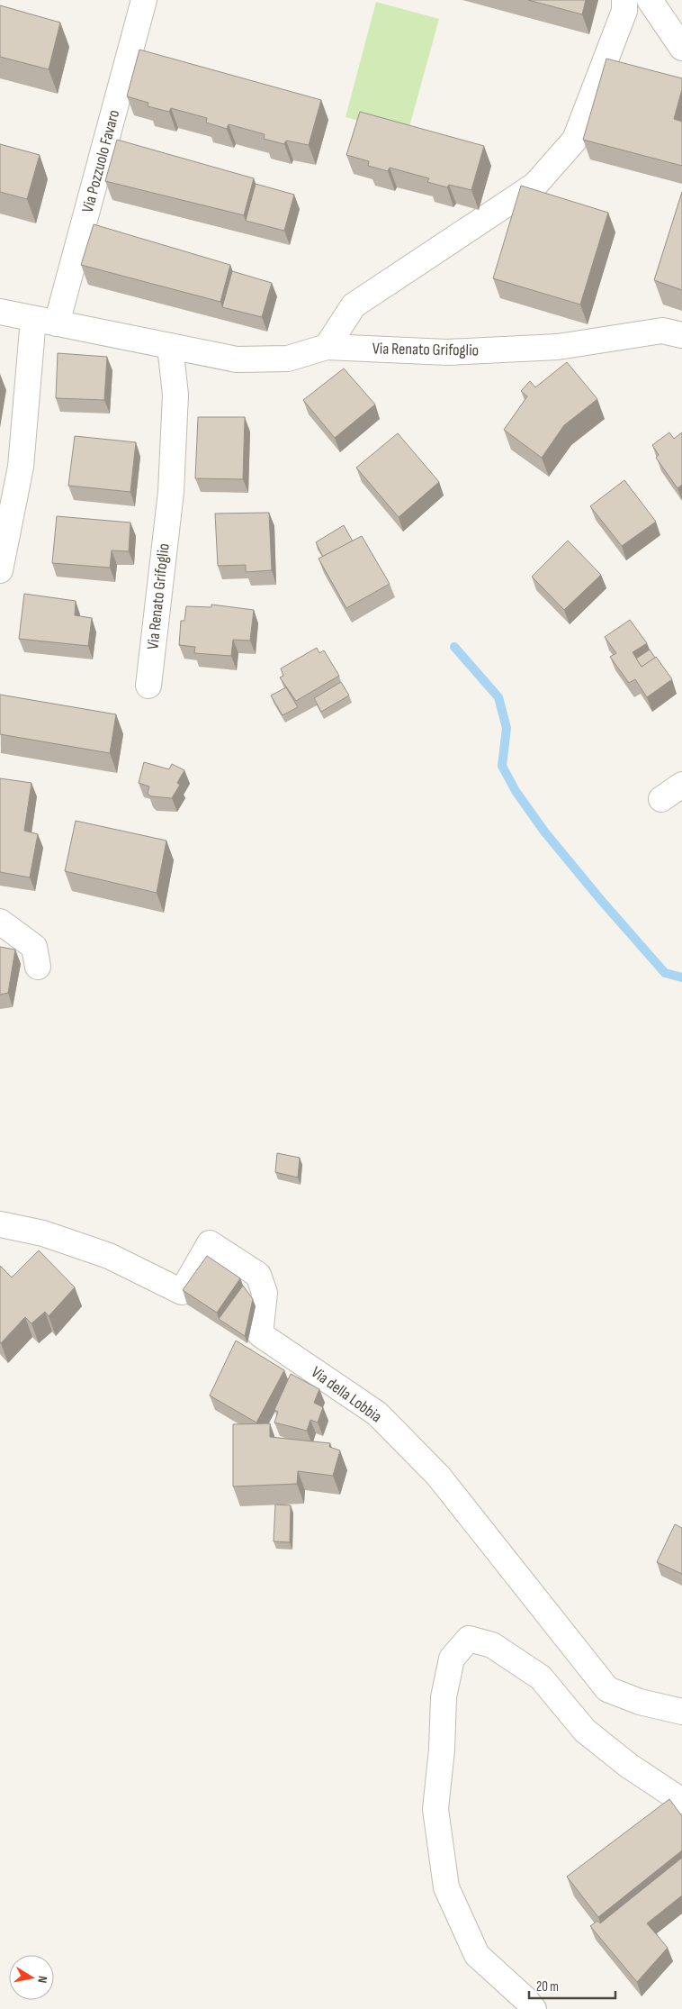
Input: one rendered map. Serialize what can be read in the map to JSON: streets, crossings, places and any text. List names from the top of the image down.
{
  "streets": {
    "street": ["Via Pozzuolo Favaro", "Via Renato Grifoglio", "Via della Lobbia"]
  },
  "crossings": [
    ["Via Pozzuolo Favaro", "Via Renato Grifoglio"]
  ],
  "scale_bar": "20 m",
  "north": "right"
}
